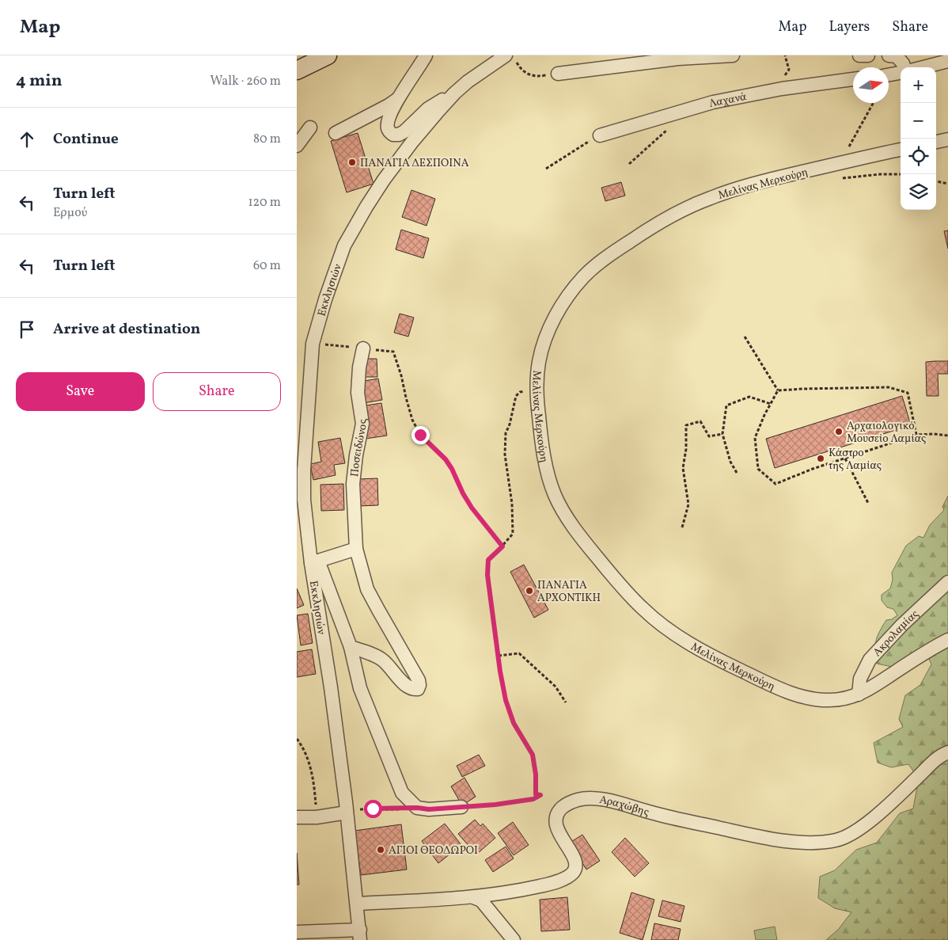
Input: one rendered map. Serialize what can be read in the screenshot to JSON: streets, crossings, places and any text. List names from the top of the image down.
{
  "streets": {
    "street": [
      "Λαχανά",
      "Μελίνας Μερκούρη",
      "Εκκλησιών",
      "Ποσειδώνος",
      "Ακρολαμίας",
      "Αραχώβης"
    ]
  },
  "crossings": [
    ["Μελίνας Μερκούρη", "Ακρολαμίας"],
    ["Εκκλησιών", "Αραχώβης"]
  ],
  "places": [
    "ΠΑΝΑΓΙΑ ΔΕΣΠΟΙΝΑ",
    "Αρχαιολογικό Μουσείο Λαμίας",
    "Κάστρο της Λαμίας",
    "ΠΑΝΑΓΙΑ ΑΡΧΟΝΤΙΚΗ",
    "ΑΓΙΟΙ ΘΕΟΔΩΡΟΙ"
  ],
  "north": "right",
  "page": {
    "header": "Map",
    "nav": ["Map", "Layers", "Share"],
    "heading": ["4 min", "Walk · 260 m"],
    "map_buttons": ["+", "−"],
    "list": [
      ["Continue", "80 m"],
      ["Turn left", "Ερμού", "120 m"],
      ["Turn left", "60 m"],
      "Arrive at destination"
    ],
    "buttons": ["Save", "Share"]
  }
}
